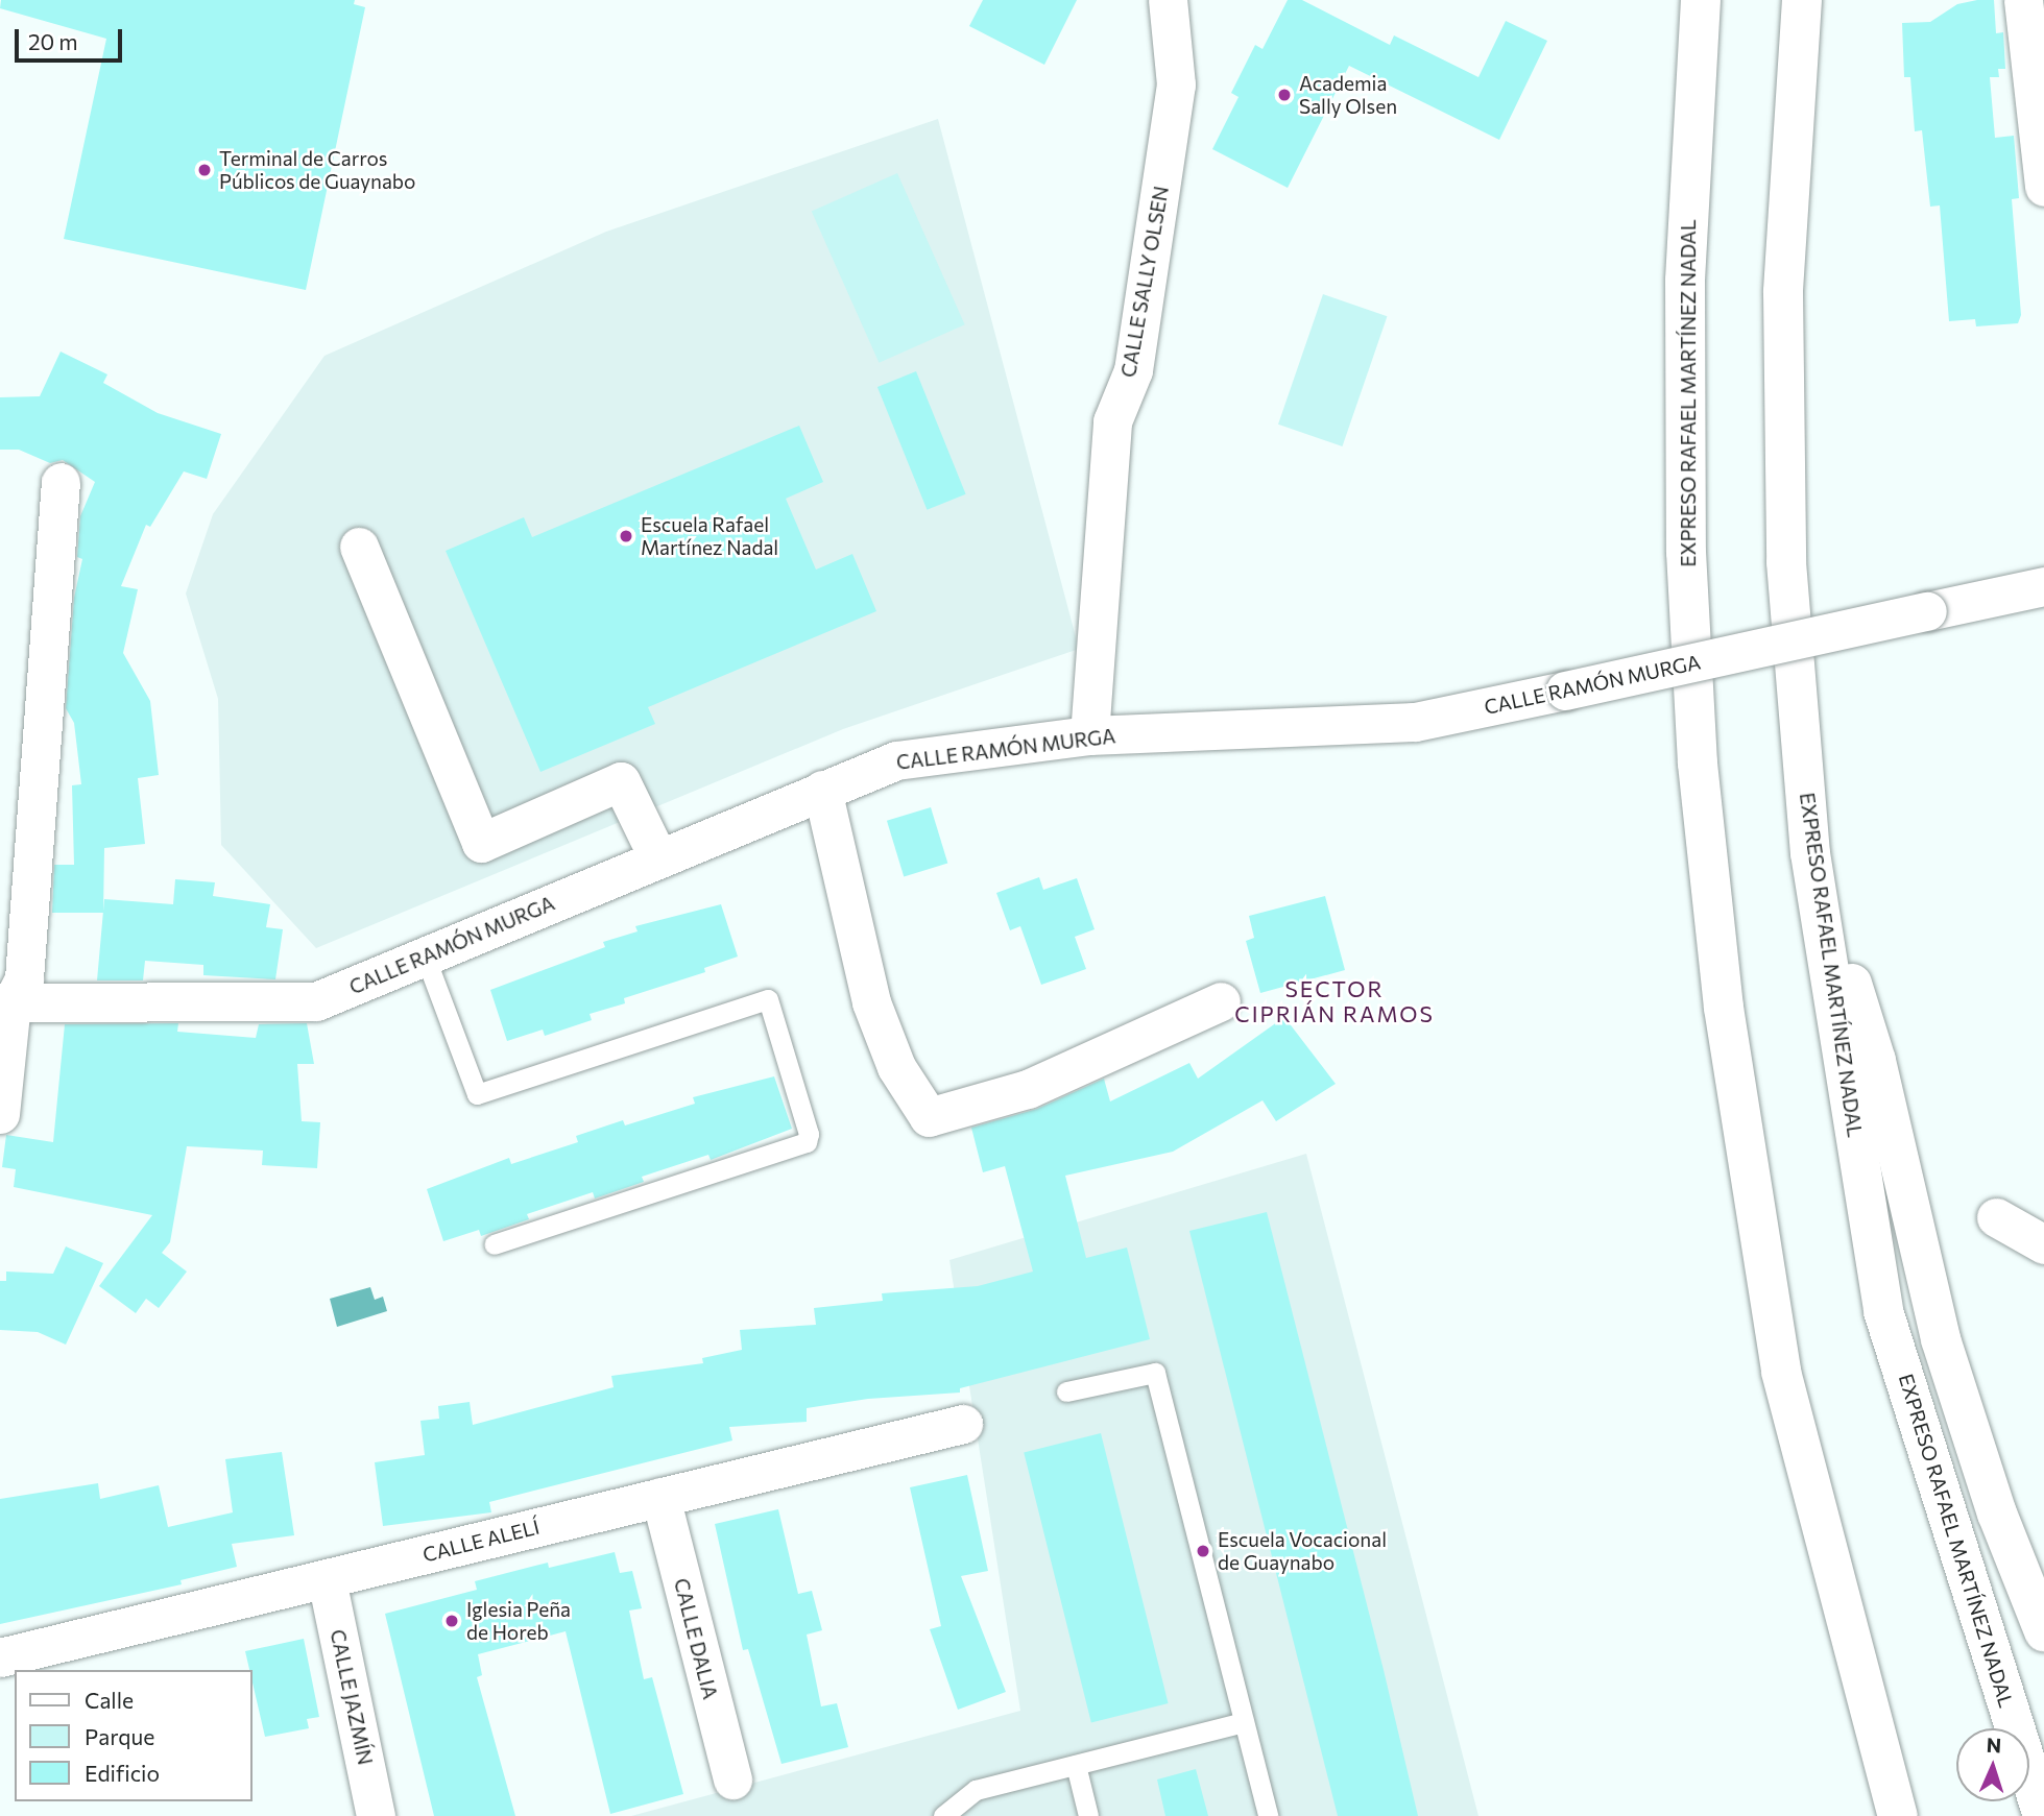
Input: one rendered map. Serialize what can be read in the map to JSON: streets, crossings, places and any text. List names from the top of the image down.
{
  "streets": {
    "highway": ["EXPRESO RAFAEL MARTÍNEZ NADAL"],
    "street": [
      "CALLE SALLY OLSEN",
      "CALLE RAMÓN MURGA",
      "CALLE ALELÍ",
      "CALLE DALIA",
      "CALLE JAZMÍN"
    ]
  },
  "crossings": [
    ["CALLE SALLY OLSEN", "CALLE RAMÓN MURGA"],
    ["CALLE ALELÍ", "CALLE DALIA"],
    ["CALLE ALELÍ", "CALLE JAZMÍN"]
  ],
  "districts": ["SECTOR CIPRIÁN RAMOS"],
  "places": [
    "Academia Sally Olsen",
    "Terminal de Carros Públicos de Guaynabo",
    "Escuela Rafael Martínez Nadal",
    "Escuela Vocacional de Guaynabo",
    "Iglesia Peña de Horeb"
  ],
  "legend": ["Calle", "Parque", "Edificio"],
  "scale_bar": "20 m",
  "north": "top"
}
